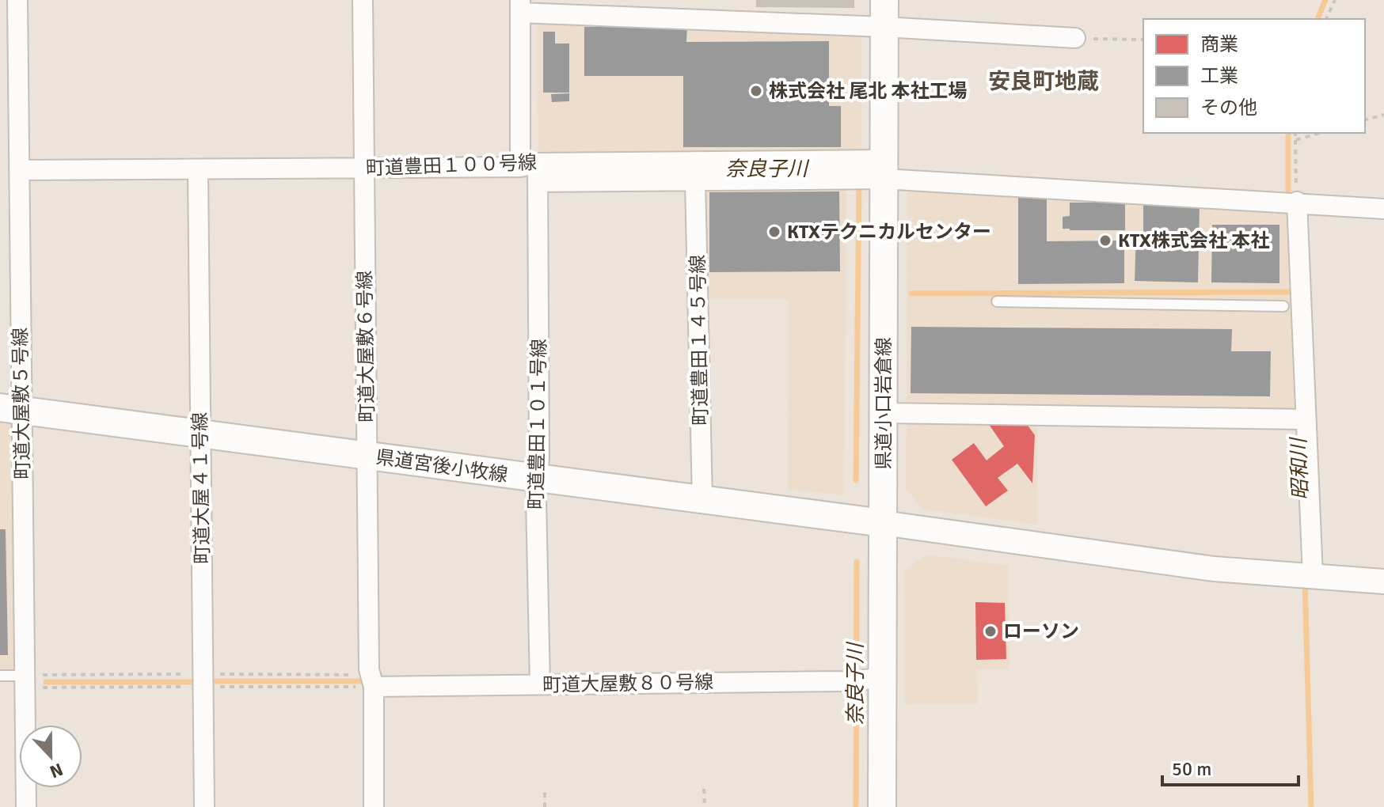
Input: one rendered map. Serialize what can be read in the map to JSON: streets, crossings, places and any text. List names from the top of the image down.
{
  "streets": {
    "main road": ["県道小口岩倉線", "県道宮後小牧線"],
    "street": [
      "町道豊田１００号線",
      "町道豊田１４５号線",
      "町道大屋敷６号線",
      "町道大屋敷５号線",
      "町道豊田１０１号線",
      "町道大屋４１号線",
      "町道大屋敷８０号線"
    ]
  },
  "crossings": [
    ["町道豊田１００号線", "町道大屋敷６号線"],
    ["町道豊田１００号線", "町道大屋敷５号線"],
    ["町道豊田１００号線", "県道小口岩倉線"],
    ["町道豊田１００号線", "町道豊田１０１号線"],
    ["町道豊田１００号線", "町道大屋４１号線"],
    ["町道豊田１４５号線", "県道宮後小牧線"],
    ["町道大屋敷６号線", "県道宮後小牧線"],
    ["町道大屋敷６号線", "町道大屋敷８０号線"],
    ["町道大屋敷５号線", "県道宮後小牧線"],
    ["県道小口岩倉線", "県道宮後小牧線"],
    ["県道小口岩倉線", "町道大屋敷８０号線"],
    ["町道豊田１０１号線", "県道宮後小牧線"],
    ["町道豊田１０１号線", "町道大屋敷８０号線"],
    ["県道宮後小牧線", "町道大屋４１号線"]
  ],
  "districts": ["安良町地蔵"],
  "water": ["奈良子川", "昭和川"],
  "places": [
    "株式会社 尾北 本社工場",
    "KTXテクニカルセンター",
    "KTX株式会社 本社",
    "ローソン"
  ],
  "legend": ["商業", "工業", "その他"],
  "scale_bar": "50 m",
  "north": "bottom"
}
